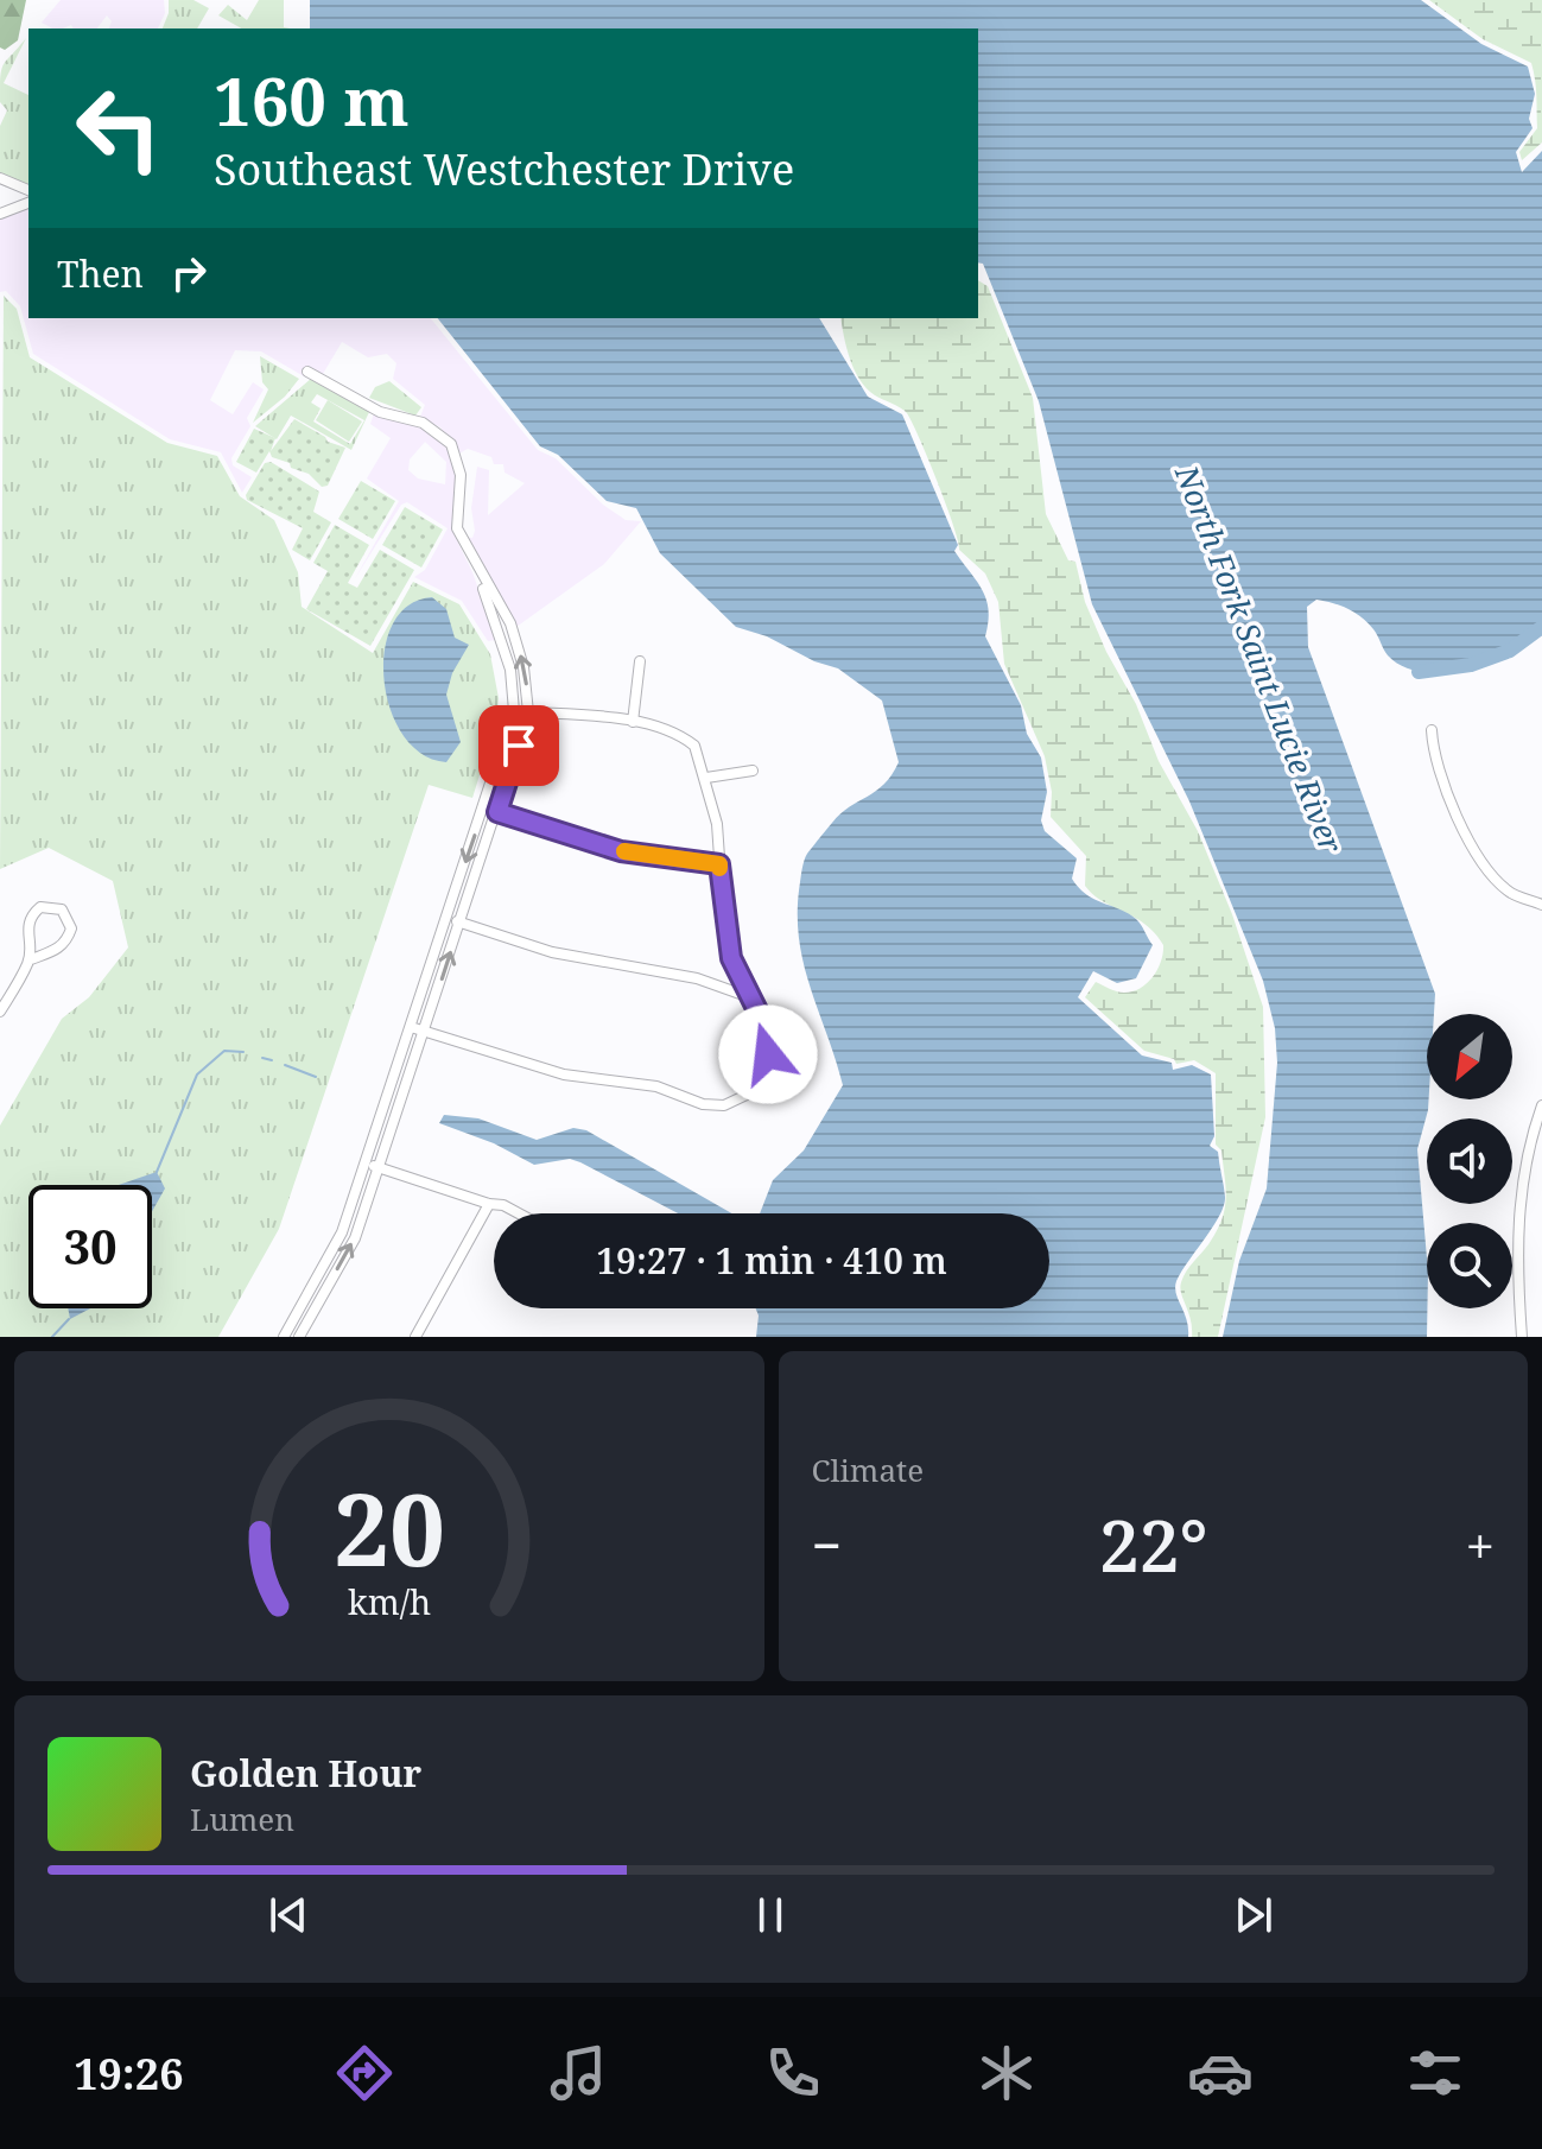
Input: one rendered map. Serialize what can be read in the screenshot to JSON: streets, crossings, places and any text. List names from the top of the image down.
{
  "water": ["North Fork Saint Lucie River"],
  "north": "bottom left",
  "page": {
    "turn": ["160 m", "Southeast Westchester Drive"],
    "then": "Then",
    "limit": "30",
    "trip": "19:27 · 1 min · 410 m",
    "tile": "Climate",
    "heat": ["−", "22°", "+"],
    "song": ["Golden Hour", "Lumen"],
    "tabs": "19:26",
    "gauge": ["20", "km/h"]
  }
}
